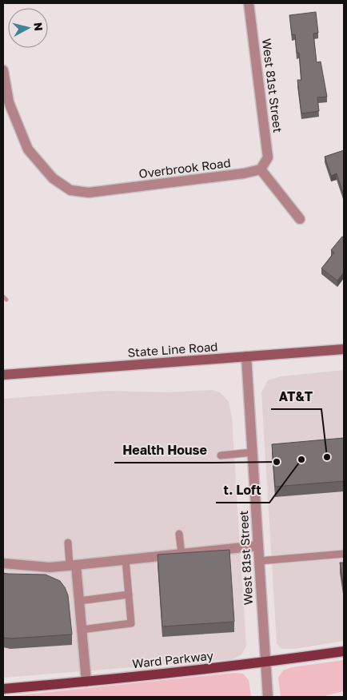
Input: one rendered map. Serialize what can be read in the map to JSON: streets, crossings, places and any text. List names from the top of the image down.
{
  "streets": {
    "main road": ["State Line Road", "Ward Parkway"],
    "street": ["West 81st Street", "Overbrook Road"]
  },
  "crossings": [
    ["West 81st Street", "Overbrook Road"],
    ["West 81st Street", "State Line Road"],
    ["West 81st Street", "Ward Parkway"]
  ],
  "places": ["AT&T", "t. Loft", "Health House"],
  "north": "right"
}
